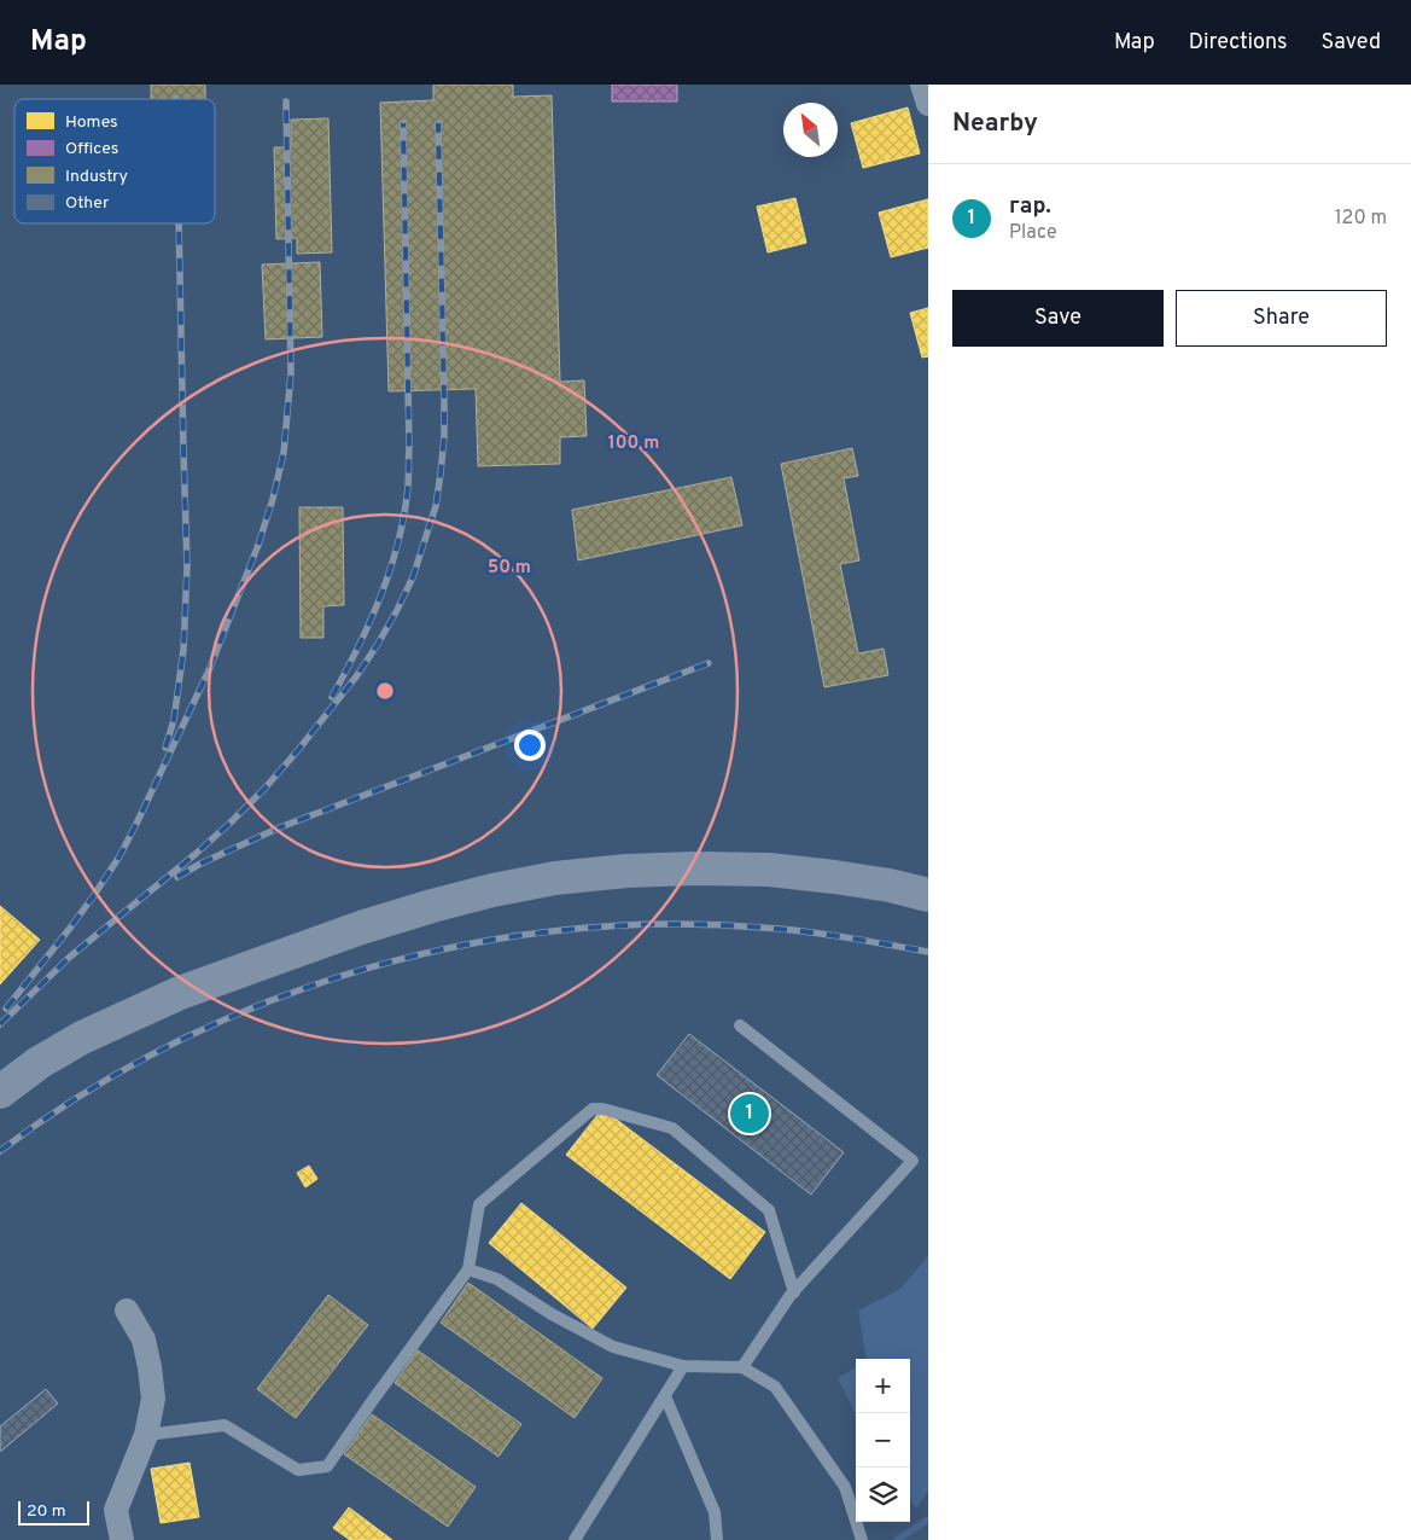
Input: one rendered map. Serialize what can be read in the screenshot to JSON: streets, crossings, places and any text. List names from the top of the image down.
{
  "legend": [
    "Homes",
    "Offices",
    "Industry",
    "Other"
  ],
  "scale_bar": "20 m",
  "north": "top left",
  "page": {
    "header": "Map",
    "nav": ["Map", "Directions", "Saved"],
    "heading": "Nearby",
    "list": [
      {
        "mark": "1",
        "name": "гар.",
        "note": "Place",
        "value": "120 m"
      }
    ],
    "buttons": ["Save", "Share"],
    "pins": "1",
    "map_buttons": ["+", "−"],
    "scale": "20 m"
  },
  "rings": ["100 m", "50 m"]
}
